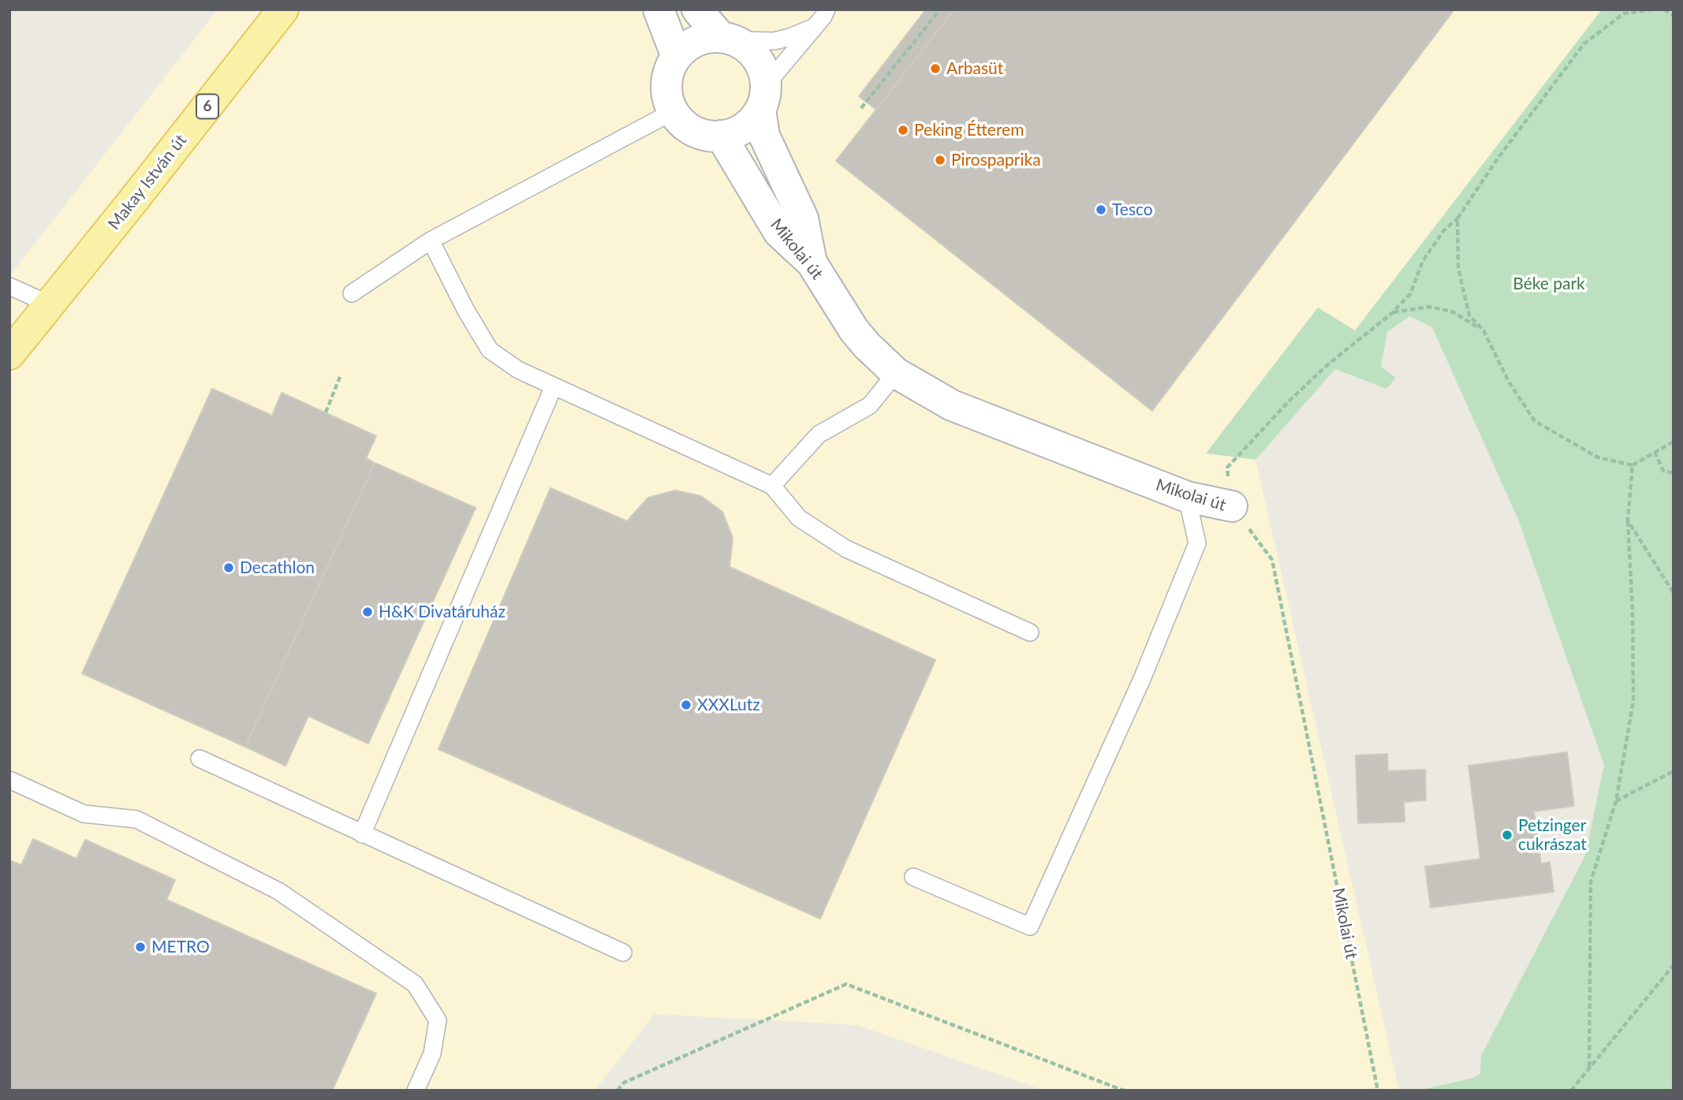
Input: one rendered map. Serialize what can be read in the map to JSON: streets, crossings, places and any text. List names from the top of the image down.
{
  "streets": {
    "main road": ["6", "Makay István út"],
    "street": ["Mikolai út"]
  },
  "parks": ["Béke park"],
  "places": [
    "Arbasüt",
    "Peking Étterem",
    "Pirospaprika",
    "Tesco",
    "Decathlon",
    "H&K Divatáruház",
    "XXXLutz",
    "Petzinger cukrászat",
    "METRO"
  ]
}
